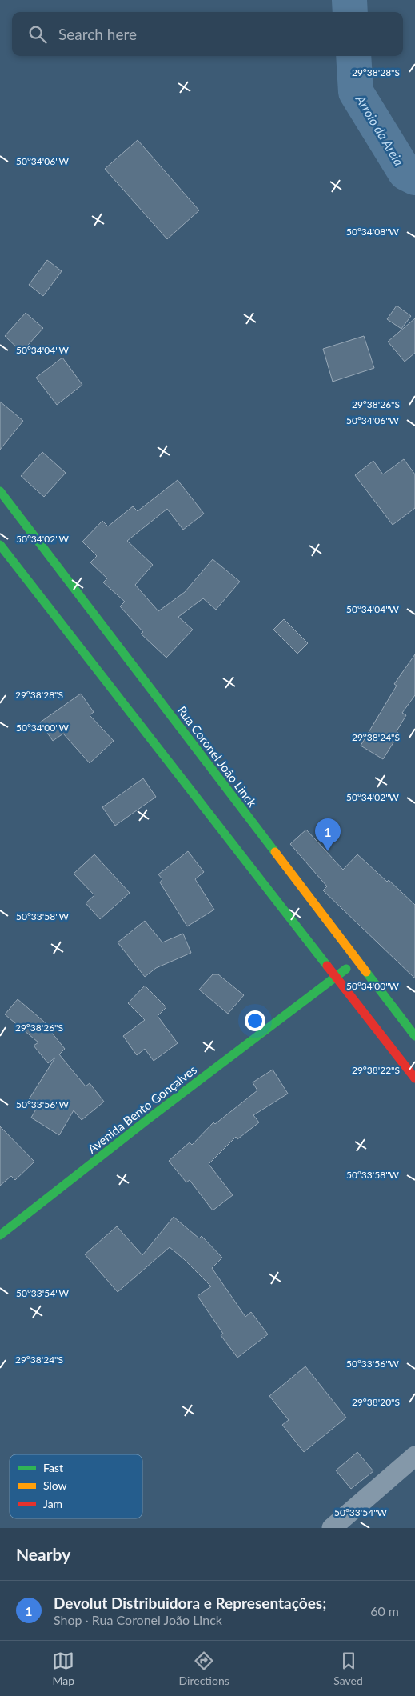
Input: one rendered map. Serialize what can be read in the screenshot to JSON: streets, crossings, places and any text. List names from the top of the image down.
{
  "streets": {
    "main road": ["Rua Coronel João Linck", "Avenida Bento Gonçalves"]
  },
  "crossings": [
    ["Rua Coronel João Linck", "Avenida Bento Gonçalves"]
  ],
  "water": ["Arroio da Areia"],
  "legend": ["Fast", "Slow", "Jam"],
  "page": {
    "search": "Search here",
    "pins": "1",
    "heading": "Nearby",
    "list": [
      {
        "mark": "1",
        "name": "Devolut Distribuidora e Representações;",
        "note": "Shop · Rua Coronel João Linck",
        "value": "60 m"
      }
    ],
    "nav": ["Map", "Directions", "Saved"]
  },
  "coordinates": [
    "29°38'28\"S",
    "50°34'06\"W",
    "50°34'08\"W",
    "50°34'04\"W",
    "29°38'26\"S",
    "50°34'02\"W",
    "50°34'00\"W",
    "29°38'24\"S",
    "50°33'58\"W",
    "29°38'22\"S",
    "50°33'56\"W",
    "50°33'54\"W",
    "29°38'20\"S"
  ]
}
